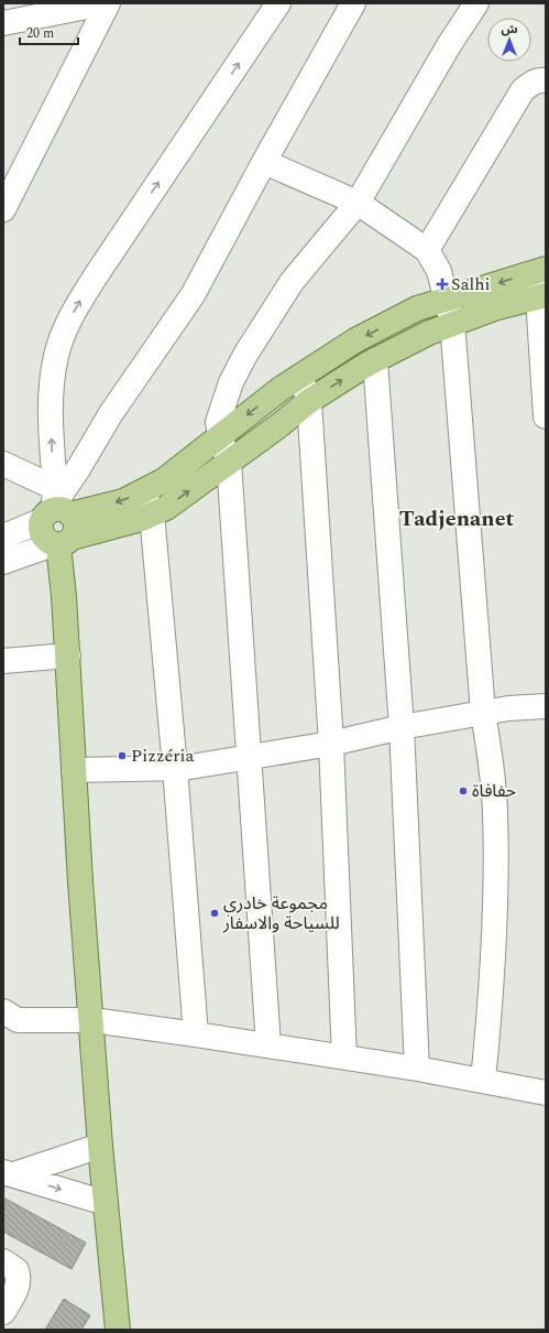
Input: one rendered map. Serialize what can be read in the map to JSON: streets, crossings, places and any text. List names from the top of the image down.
{
  "districts": ["Tadjenanet"],
  "places": {
    "health": ["Salhi"],
    "other": ["Pizzéria", "حفافاة", "مجموعة خادري للسياحة والاسفار"]
  },
  "scale_bar": "20 m",
  "north": "top"
}
